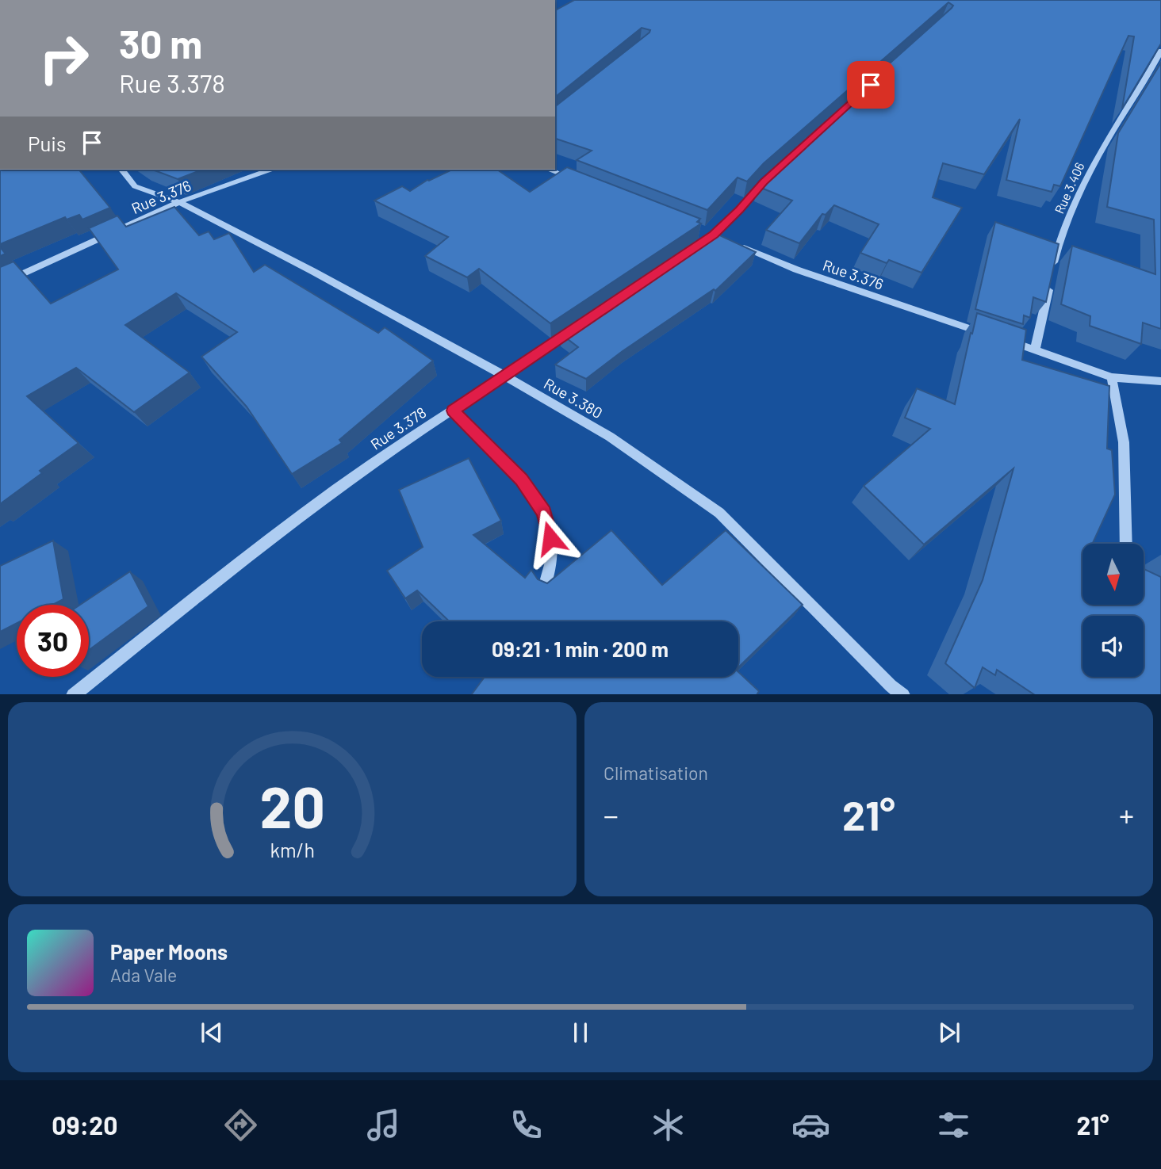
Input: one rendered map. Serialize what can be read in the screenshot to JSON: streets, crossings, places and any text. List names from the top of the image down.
{
  "streets": {
    "street": [
      "Rue 3.406",
      "Rue 3.376",
      "Rue 3.380",
      "Rue 3.378"
    ]
  },
  "crossings": [
    ["Rue 3.376", "Rue 3.380"],
    ["Rue 3.380", "Rue 3.378"]
  ],
  "north": "bottom",
  "page": {
    "turn": ["30 m", "Rue 3.378"],
    "then": "Puis",
    "limit": "30",
    "trip": "09:21 · 1 min · 200 m",
    "tile": "Climatisation",
    "heat": ["−", "21°", "+"],
    "song": ["Paper Moons", "Ada Vale"],
    "tabs": ["09:20", "21°"],
    "gauge": ["20", "km/h"]
  }
}
